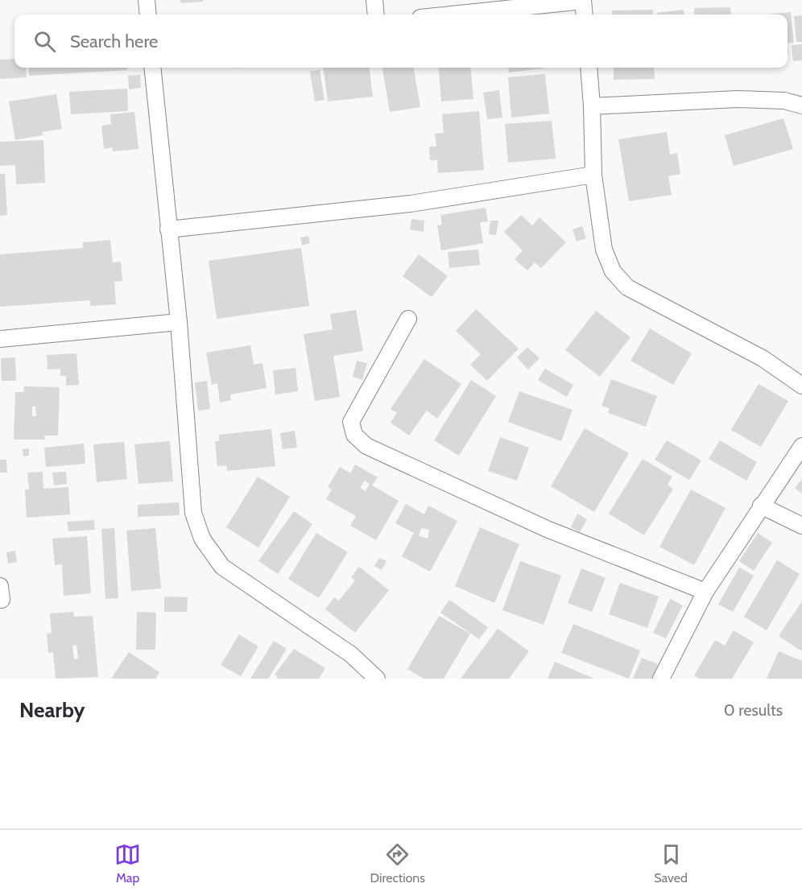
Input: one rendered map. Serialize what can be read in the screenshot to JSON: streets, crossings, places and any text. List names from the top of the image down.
{
  "page": {
    "search": "Search here",
    "heading": ["Nearby", "0 results"],
    "nav": ["Map", "Directions", "Saved"]
  }
}
